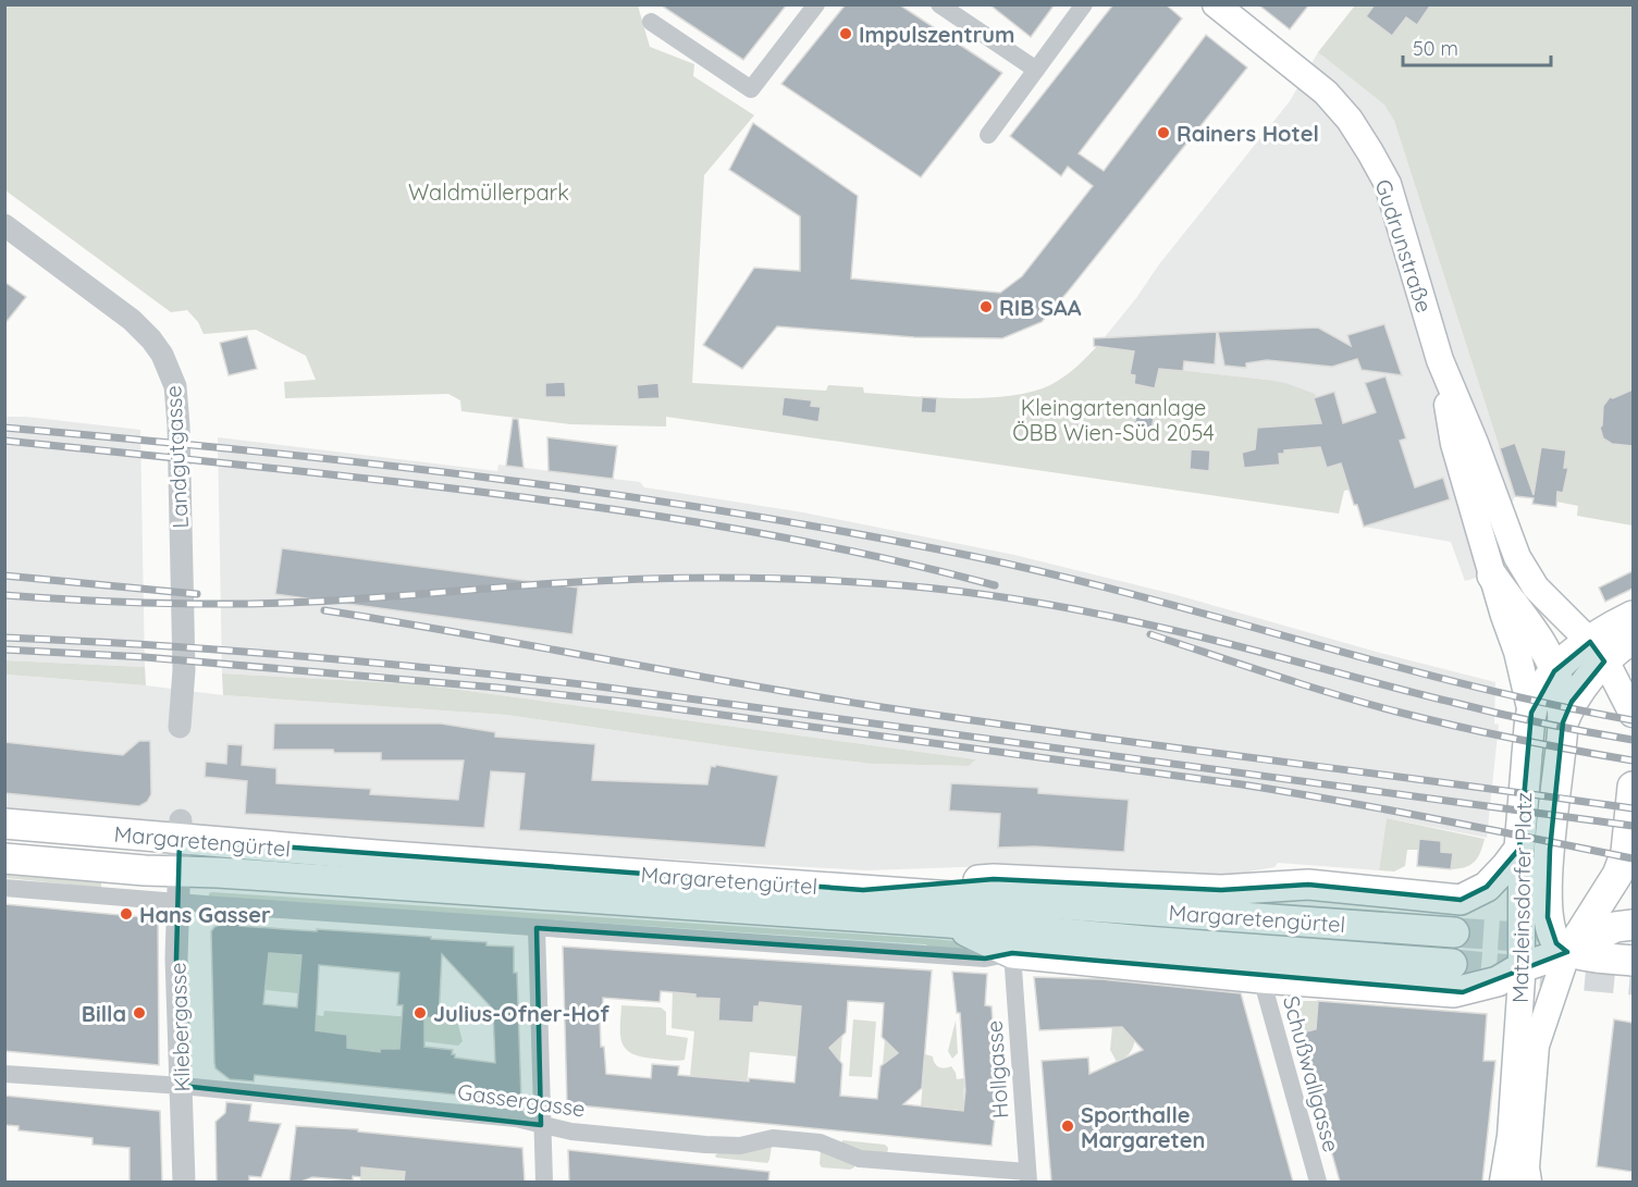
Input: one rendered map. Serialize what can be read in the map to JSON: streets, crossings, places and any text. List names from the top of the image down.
{
  "streets": {
    "main road": ["Gudrunstraße", "Margaretengürtel", "Matzleinsdorfer Platz"],
    "street": [
      "Landgutgasse",
      "Kliebergasse",
      "Hollgasse",
      "Schußwallgasse",
      "Gassergasse"
    ]
  },
  "crossings": [
    ["Gudrunstraße", "Matzleinsdorfer Platz"],
    ["Margaretengürtel", "Kliebergasse"],
    ["Kliebergasse", "Gassergasse"],
    ["Hollgasse", "Gassergasse"]
  ],
  "parks": ["Waldmüllerpark", "Kleingartenanlage ÖBB Wien-Süd 2054"],
  "places": [
    "Impulszentrum",
    "Rainers Hotel",
    "RIB SAA",
    "Hans Gasser",
    "Billa",
    "Julius-Ofner-Hof",
    "Sporthalle Margareten"
  ],
  "scale_bar": "50 m"
}
